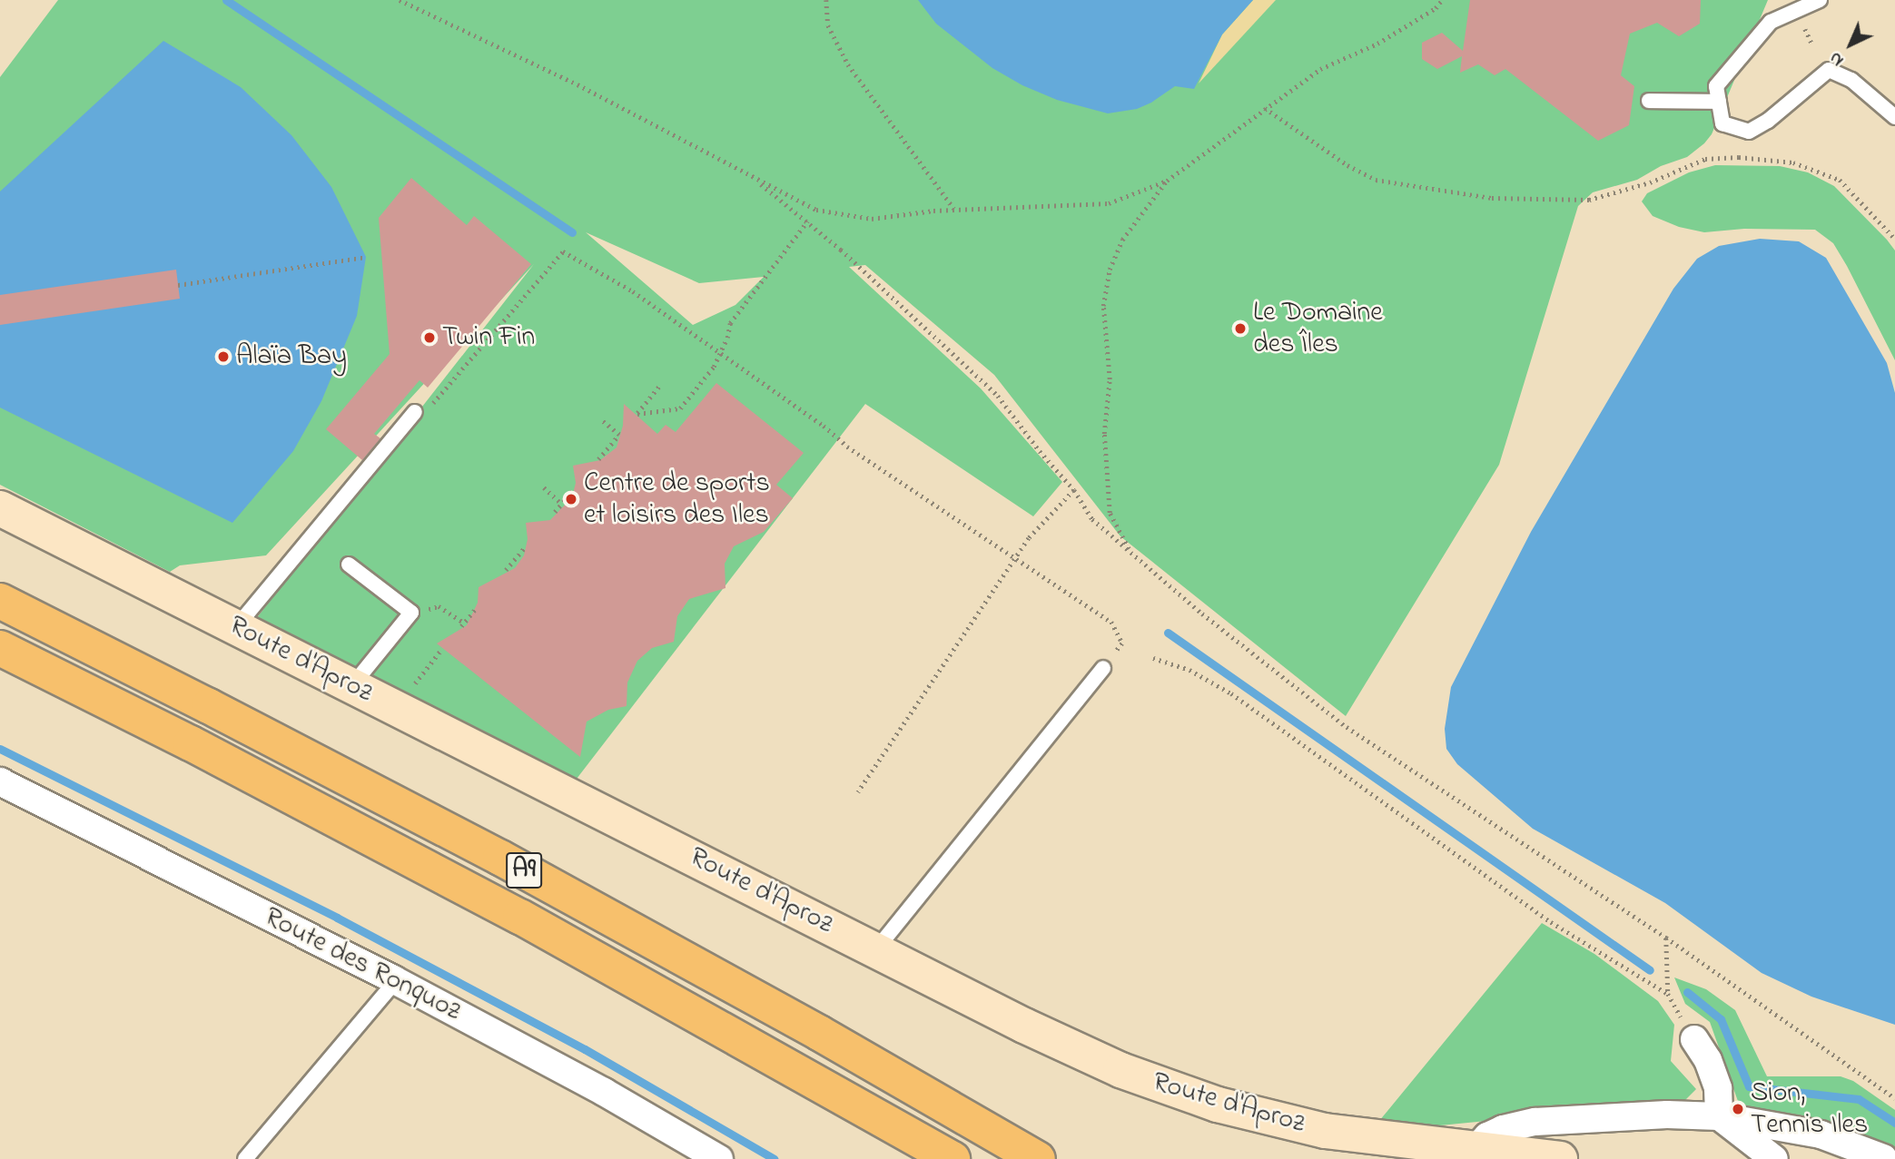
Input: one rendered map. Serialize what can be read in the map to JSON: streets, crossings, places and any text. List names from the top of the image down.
{
  "streets": {
    "highway": ["A9"],
    "street": ["Route d'Aproz", "Route des Ronquoz"]
  },
  "places": [
    "Le Domaine des Îles",
    "Twin Fin",
    "Alaïa Bay",
    "Centre de sports et loisirs des Iles",
    "Sion, Tennis Iles"
  ],
  "north": "bottom left"
}
